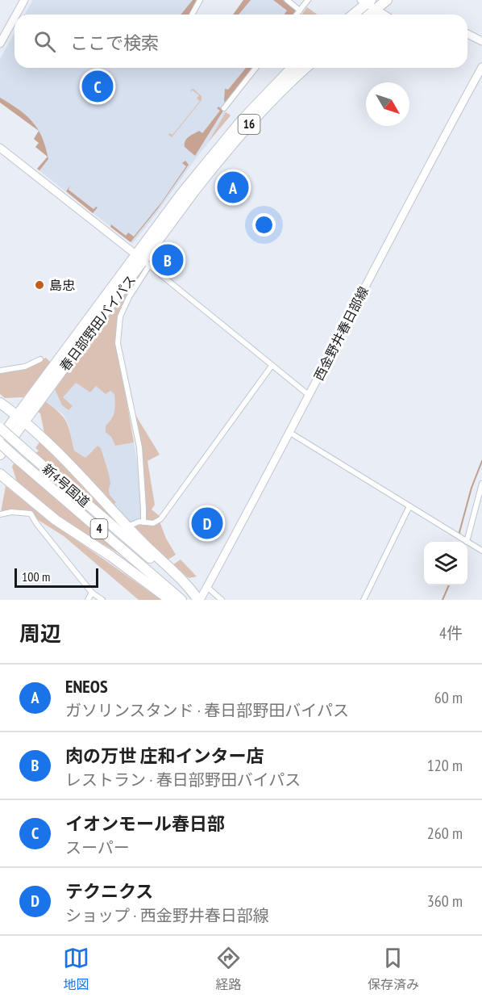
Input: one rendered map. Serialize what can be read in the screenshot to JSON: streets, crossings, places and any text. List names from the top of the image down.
{
  "streets": {
    "highway": [
      "16",
      "春日部野田バイパス",
      "新4号国道",
      "4"
    ],
    "main road": ["西金野井春日部線"]
  },
  "crossings": [
    ["春日部野田バイパス", "4"],
    ["西金野井春日部線", "新4号国道"],
    ["西金野井春日部線", "4"],
    ["新4号国道", "4"]
  ],
  "places": ["島忠"],
  "scale_bar": "100 m",
  "north": "bottom right",
  "page": {
    "search": "ここで検索",
    "pins": [
      "C",
      "A",
      "B",
      "D"
    ],
    "scale": "100 m",
    "heading": ["周辺", "4件"],
    "list": [
      {
        "mark": "A",
        "name": "ENEOS",
        "note": "ガソリンスタンド · 春日部野田バイパス",
        "value": "60 m"
      },
      {
        "mark": "B",
        "name": "肉の万世 庄和インター店",
        "note": "レストラン · 春日部野田バイパス",
        "value": "120 m"
      },
      {
        "mark": "C",
        "name": "イオンモール春日部",
        "note": "スーパー",
        "value": "260 m"
      },
      {
        "mark": "D",
        "name": "テクニクス",
        "note": "ショップ · 西金野井春日部線",
        "value": "360 m"
      }
    ],
    "nav": ["地図", "経路", "保存済み"]
  }
}
